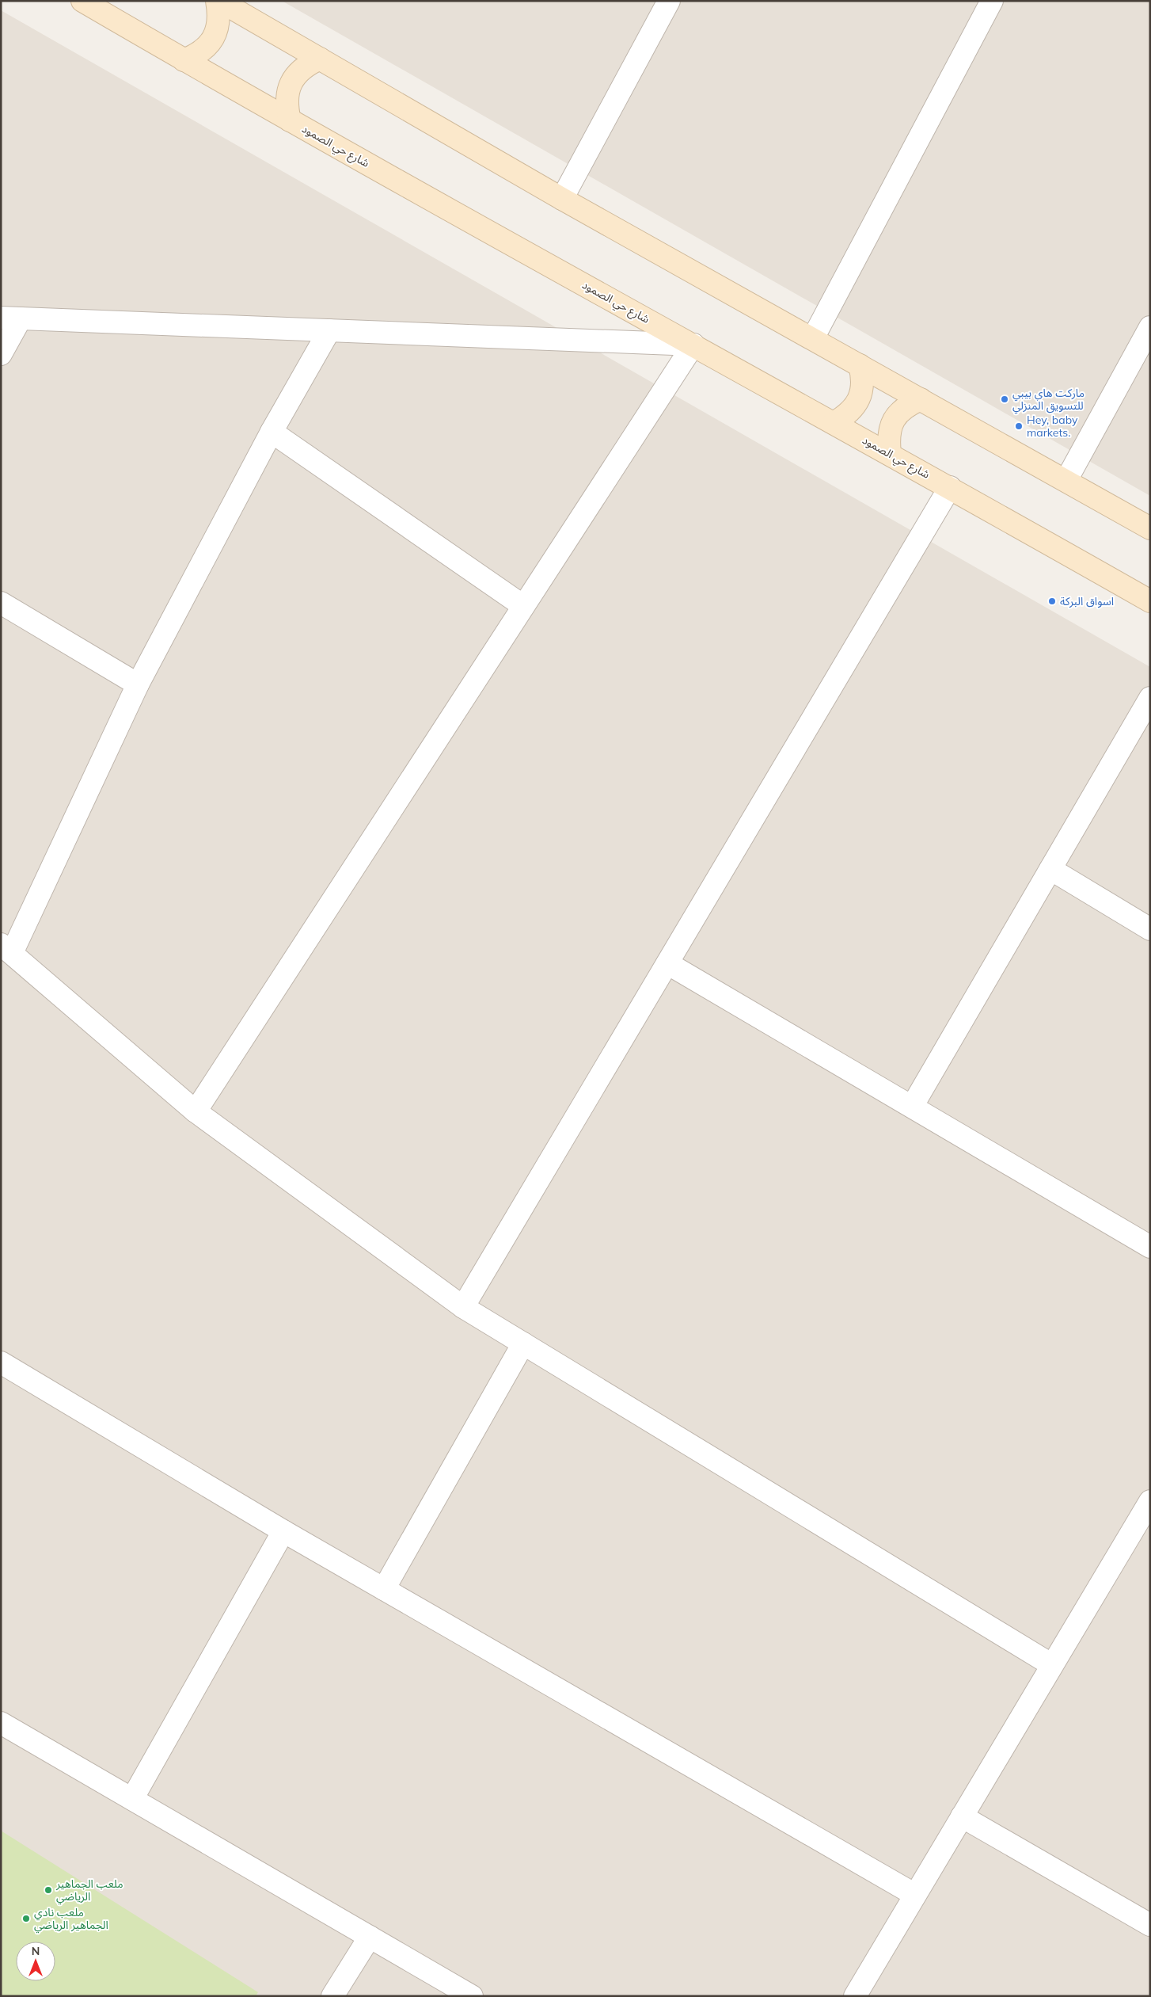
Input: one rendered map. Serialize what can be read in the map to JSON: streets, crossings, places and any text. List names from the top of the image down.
{
  "streets": {
    "street": ["شارع حي الصمود"]
  },
  "places": [
    "ماركت هاي بيبي للتسويق المنزلي",
    "Hey, baby markets.",
    "اسواق البركة",
    "ملعب الجماهير الرياضي",
    "ملعب نادي الجماهير الرياضي"
  ],
  "north": "top"
}
